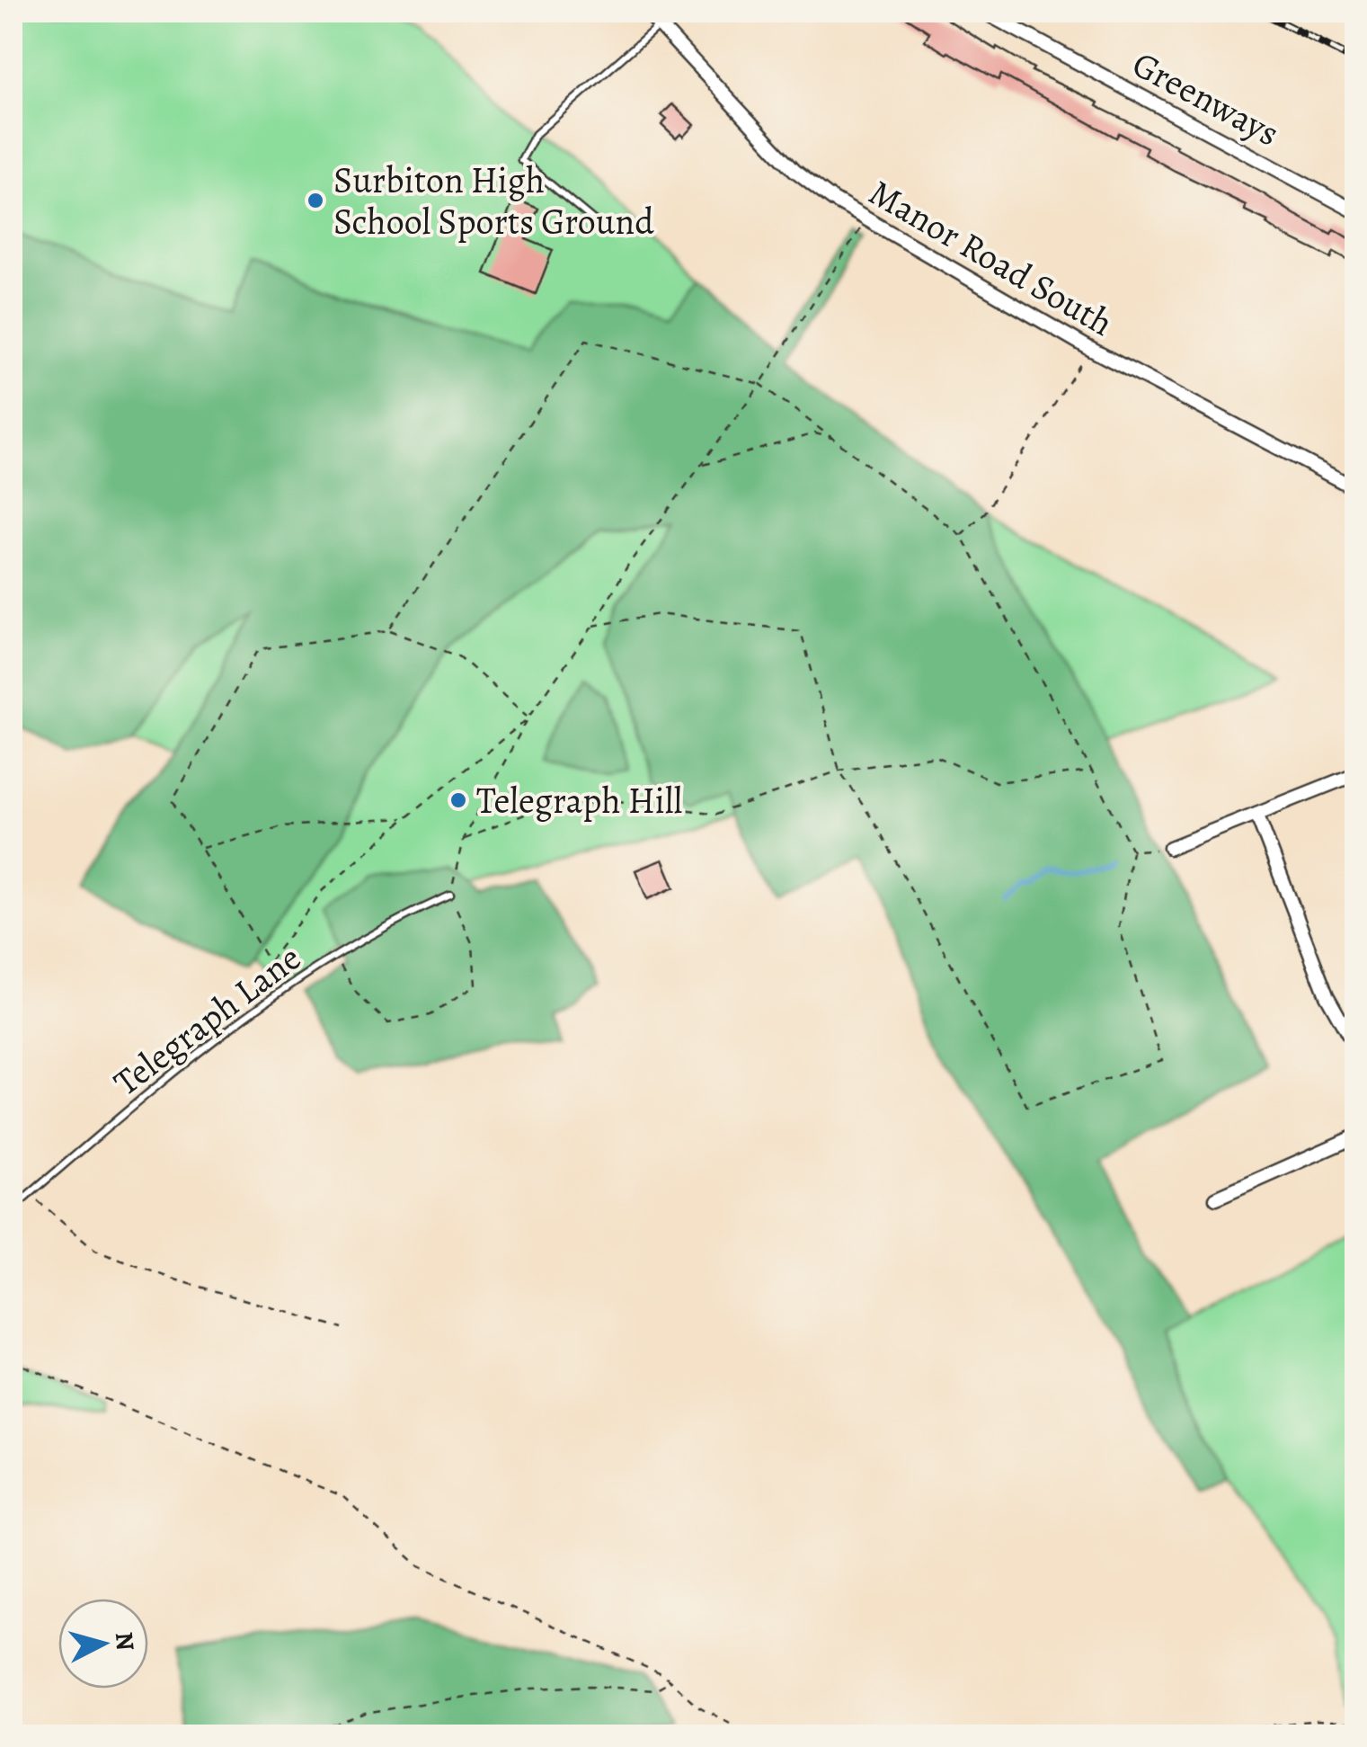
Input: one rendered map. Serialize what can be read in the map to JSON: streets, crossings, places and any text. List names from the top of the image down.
{
  "streets": {
    "street": ["Greenways", "Manor Road South"],
    "lane": ["Telegraph Lane"]
  },
  "places": ["Surbiton High School Sports Ground", "Telegraph Hill"],
  "north": "right"
}
